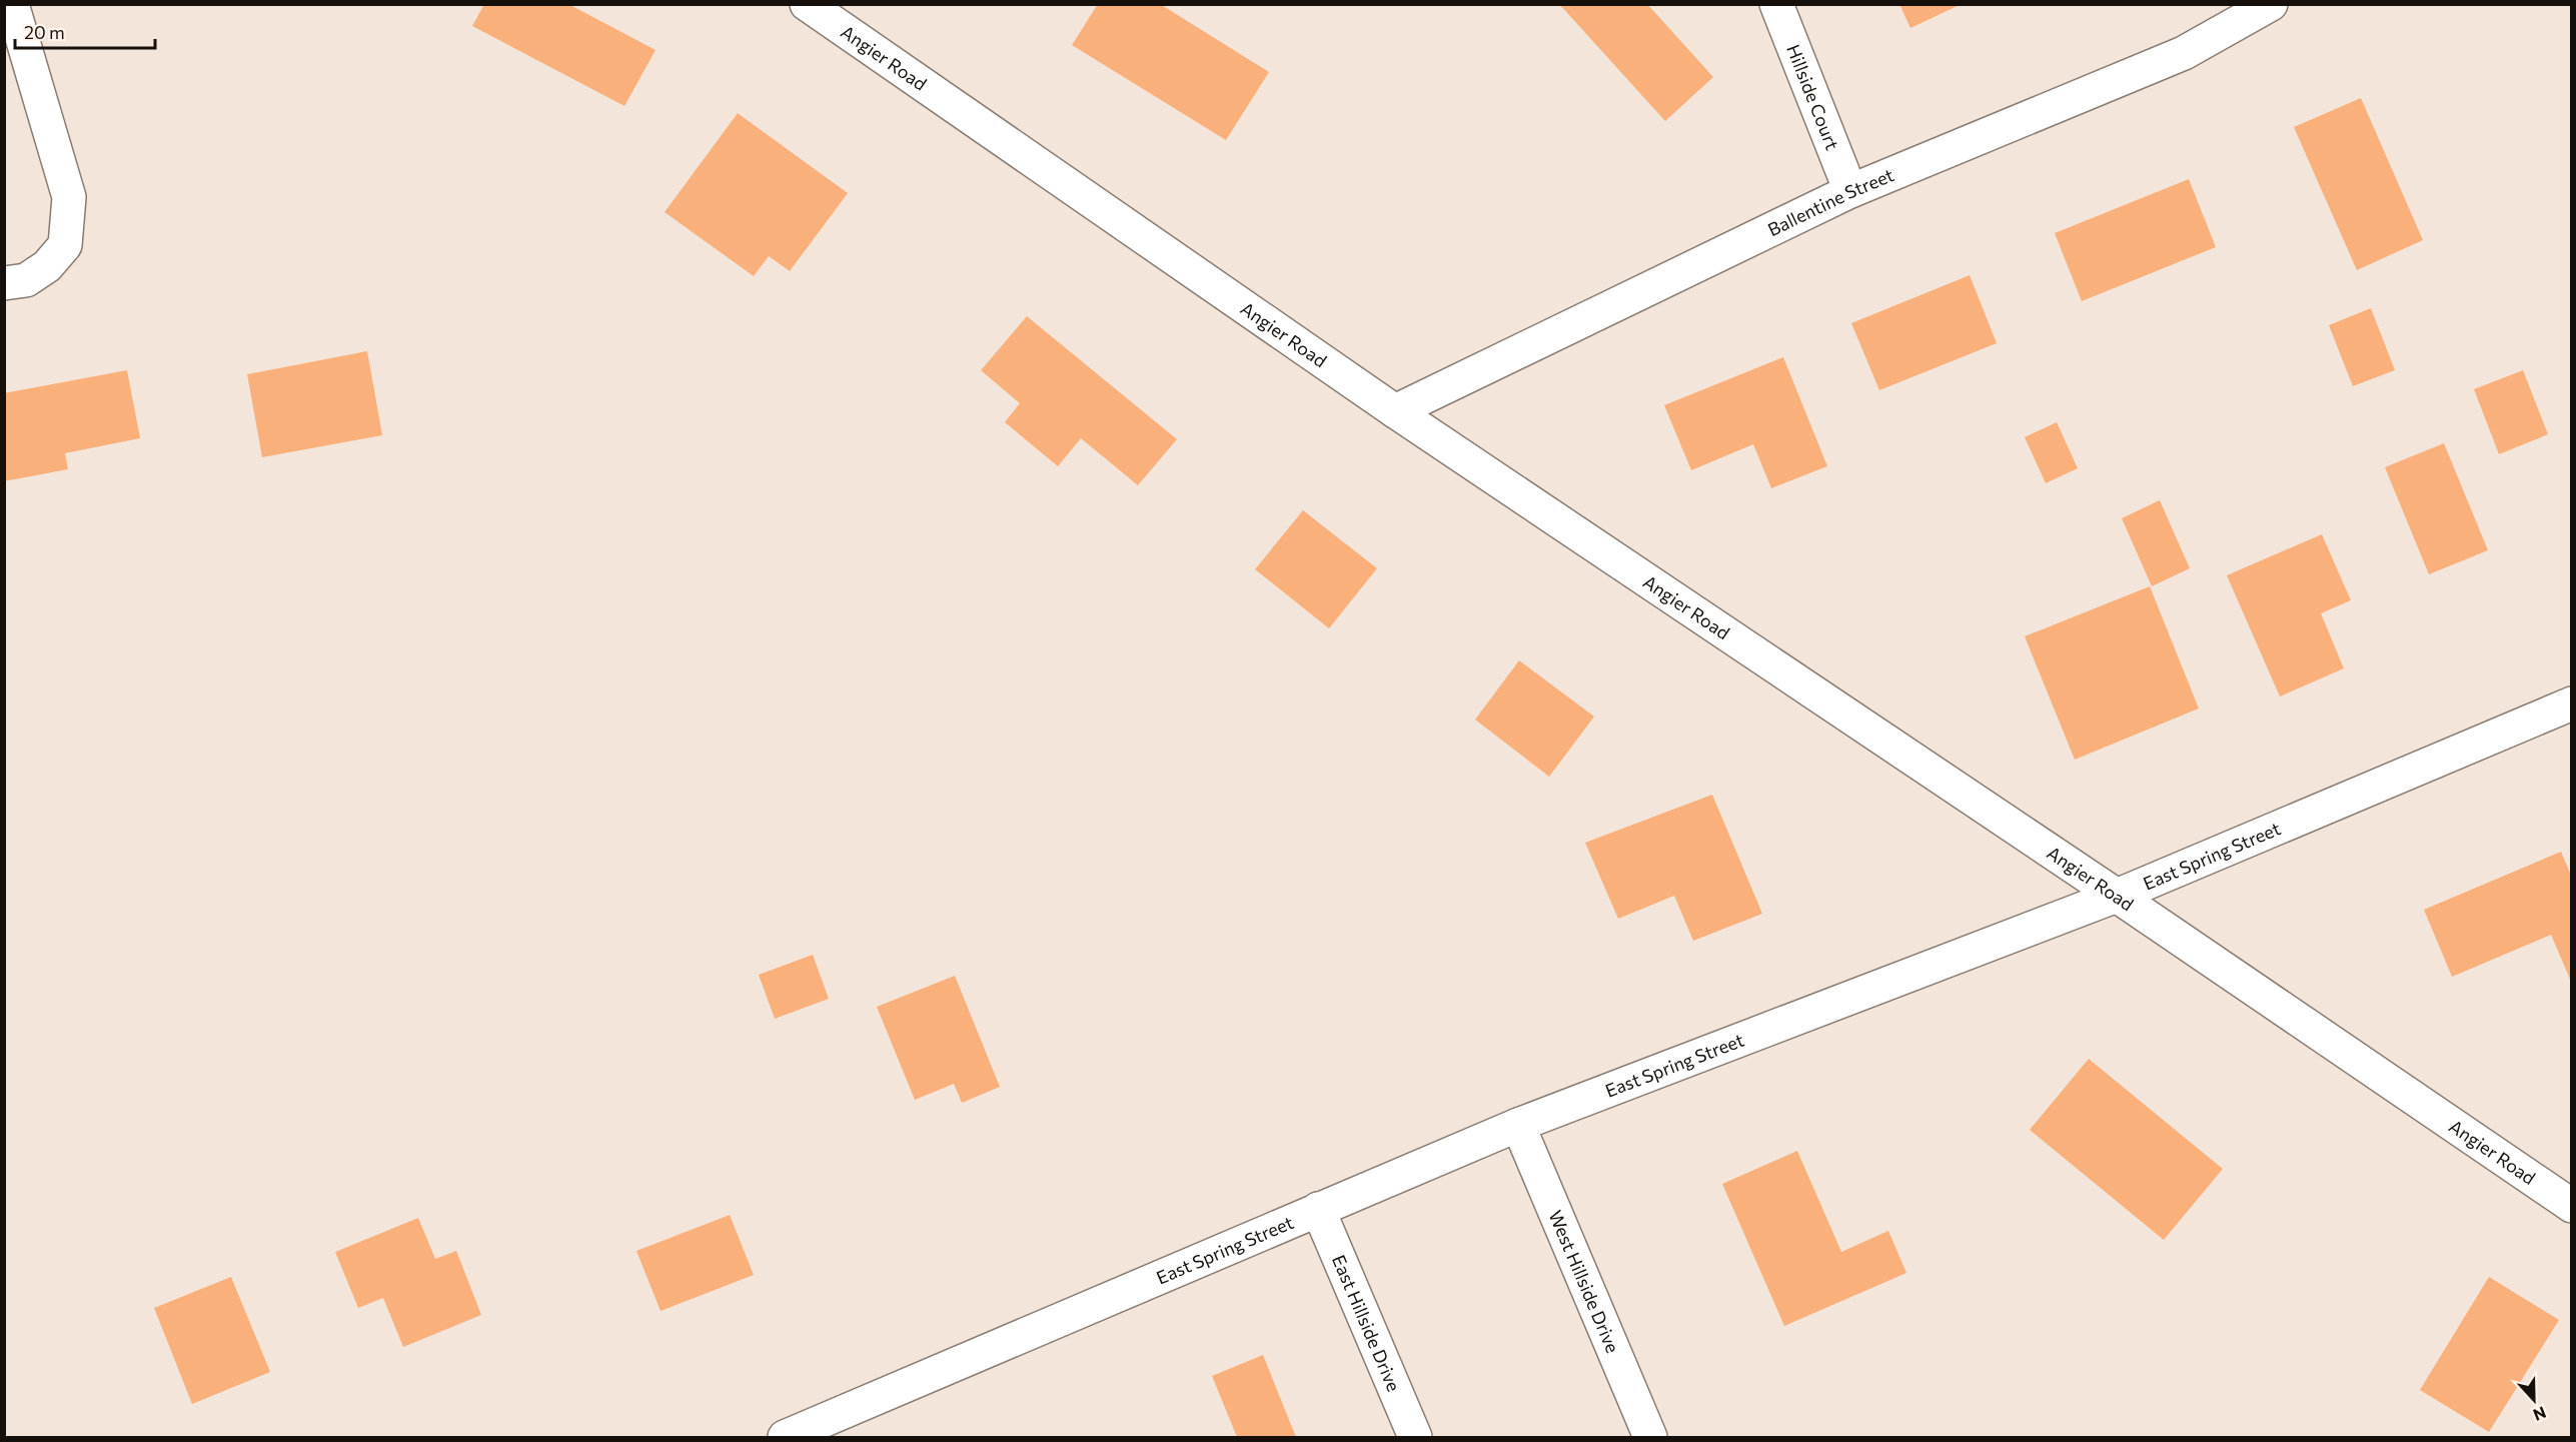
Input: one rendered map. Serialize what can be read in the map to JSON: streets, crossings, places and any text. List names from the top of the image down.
{
  "streets": {
    "street": [
      "Angier Road",
      "Hillside Court",
      "Ballentine Street",
      "East Spring Street",
      "West Hillside Drive",
      "East Hillside Drive"
    ]
  },
  "crossings": [
    ["Angier Road", "Ballentine Street"],
    ["Angier Road", "East Spring Street"],
    ["Hillside Court", "Ballentine Street"],
    ["East Spring Street", "West Hillside Drive"],
    ["East Spring Street", "East Hillside Drive"]
  ],
  "scale_bar": "20 m",
  "north": "bottom"
}
